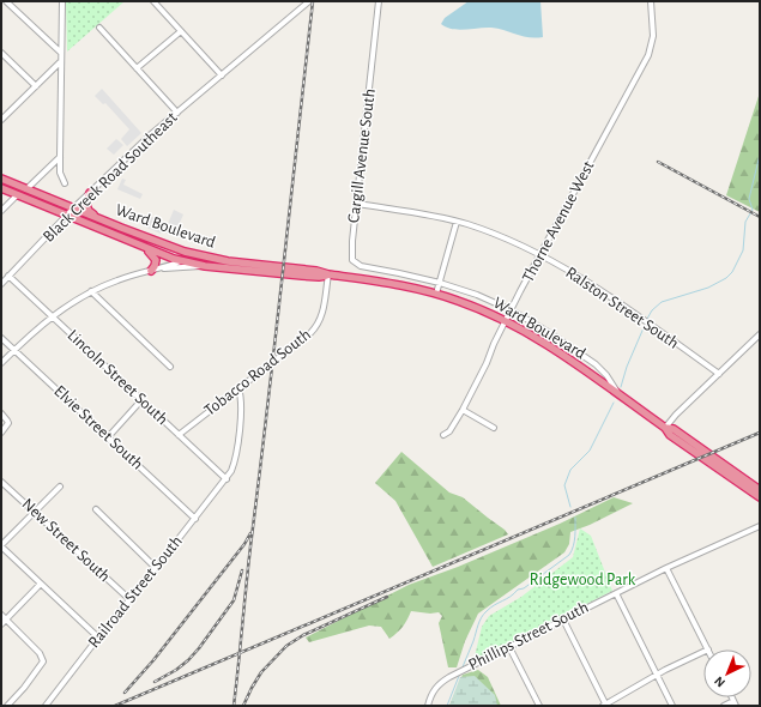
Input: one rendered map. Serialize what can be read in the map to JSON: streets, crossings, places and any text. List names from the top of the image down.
{
  "streets": {
    "highway": ["Ward Boulevard"],
    "street": [
      "Cargill Avenue South",
      "Black Creek Road Southeast",
      "Thorne Avenue West",
      "Ralston Street South",
      "Tobacco Road South",
      "Lincoln Street South",
      "Elvie Street South",
      "New Street South",
      "Railroad Street South",
      "Phillips Street South"
    ]
  },
  "crossings": [
    ["Cargill Avenue South", "Ralston Street South"],
    ["Black Creek Road Southeast", "Ward Boulevard"],
    ["Black Creek Road Southeast", "Lincoln Street South"],
    ["Thorne Avenue West", "Ward Boulevard"],
    ["Thorne Avenue West", "Ralston Street South"],
    ["Ward Boulevard", "Tobacco Road South"],
    ["Tobacco Road South", "Lincoln Street South"],
    ["Tobacco Road South", "Railroad Street South"],
    ["Lincoln Street South", "Railroad Street South"],
    ["Elvie Street South", "Railroad Street South"],
    ["New Street South", "Railroad Street South"]
  ],
  "parks": ["Ridgewood Park"],
  "north": "bottom left"
}
